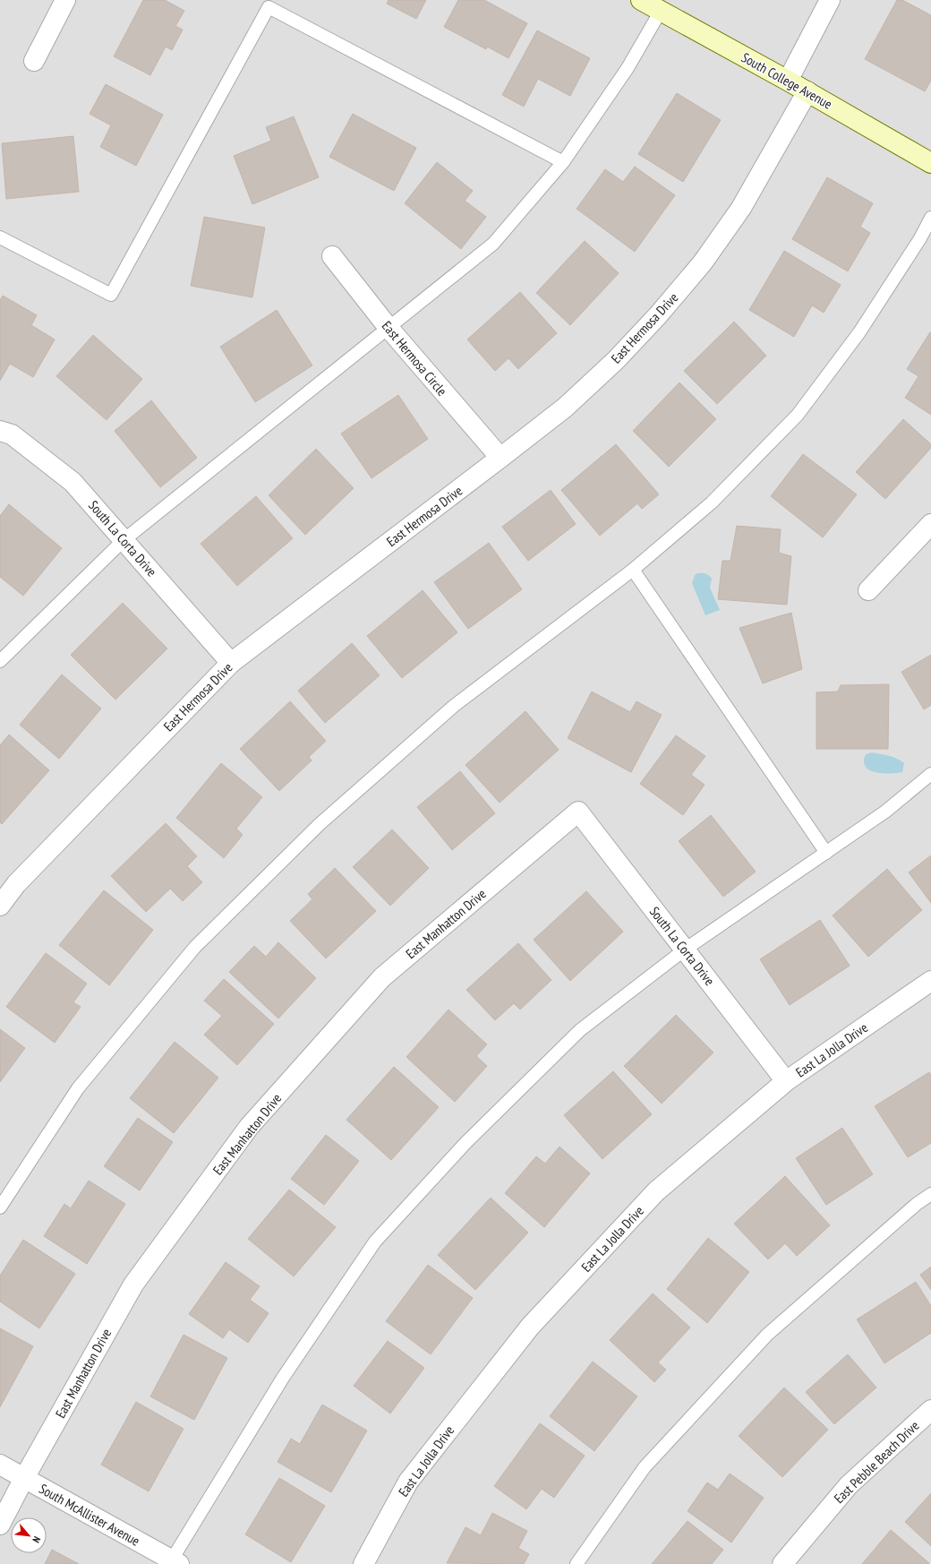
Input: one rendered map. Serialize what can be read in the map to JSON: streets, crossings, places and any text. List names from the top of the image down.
{
  "streets": {
    "street": [
      "South College Avenue",
      "East Hermosa Drive",
      "East Hermosa Circle",
      "South La Corta Drive",
      "East Manhatton Drive",
      "East La Jolla Drive",
      "East Pebble Beach Drive",
      "South McAllister Avenue"
    ]
  },
  "crossings": [
    ["South College Avenue", "East Hermosa Drive"],
    ["East Hermosa Drive", "East Hermosa Circle"],
    ["East Hermosa Drive", "South La Corta Drive"],
    ["South La Corta Drive", "East Manhatton Drive"],
    ["South La Corta Drive", "East La Jolla Drive"],
    ["East Manhatton Drive", "South McAllister Avenue"]
  ],
  "north": "bottom right"
}
